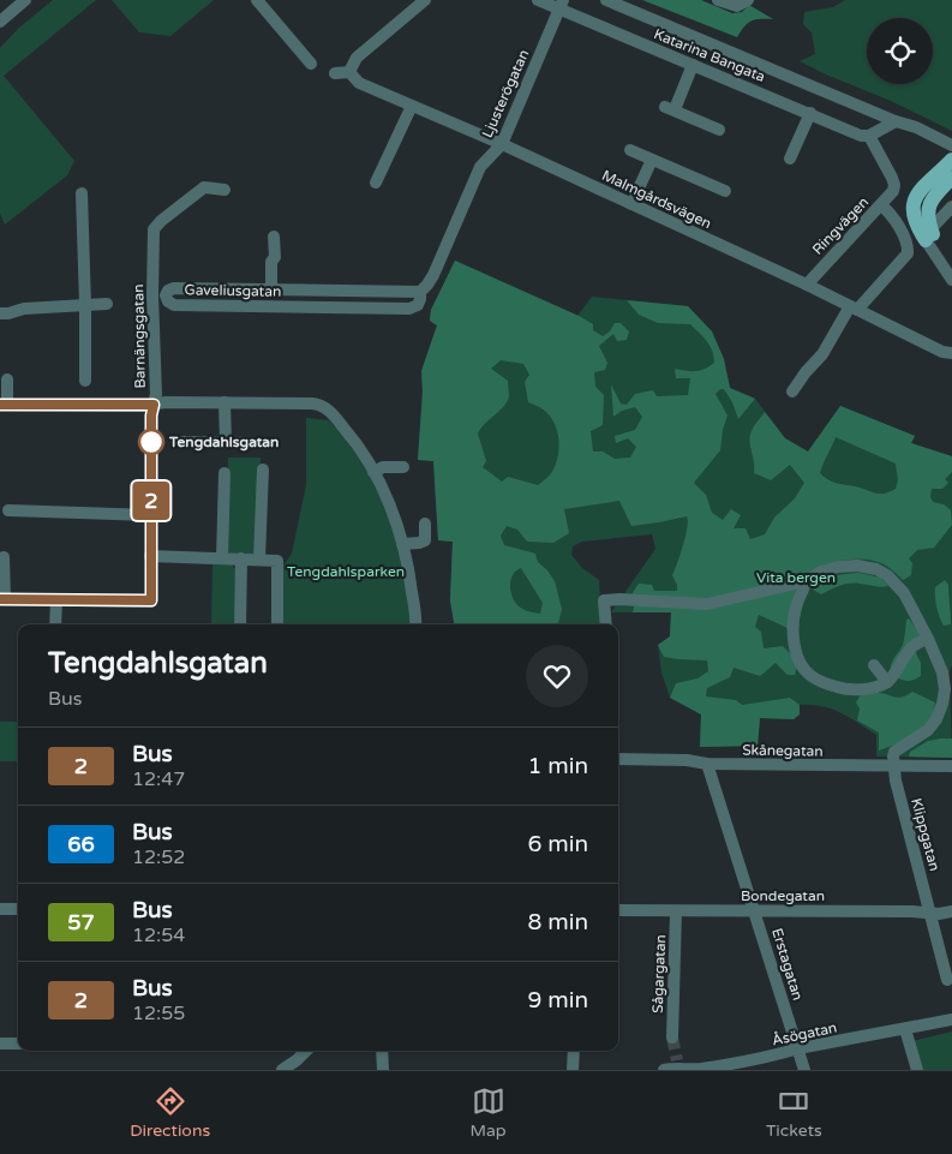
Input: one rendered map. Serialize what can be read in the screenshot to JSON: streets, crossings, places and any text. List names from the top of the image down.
{
  "streets": {
    "street": [
      "Katarina Bangata",
      "Ljusterögatan",
      "Malmgårdsvägen",
      "Ringvägen",
      "Gaveliusgatan",
      "Barnängsgatan",
      "Skånegatan",
      "Klippgatan",
      "Bondegatan",
      "Erstagatan",
      "Sågargatan",
      "Åsögatan"
    ]
  },
  "crossings": [
    ["Katarina Bangata", "Ljusterögatan"],
    ["Ljusterögatan", "Malmgårdsvägen"],
    ["Ljusterögatan", "Gaveliusgatan"],
    ["Malmgårdsvägen", "Ringvägen"],
    ["Skånegatan", "Klippgatan"],
    ["Skånegatan", "Erstagatan"],
    ["Klippgatan", "Bondegatan"],
    ["Bondegatan", "Erstagatan"],
    ["Bondegatan", "Sågargatan"],
    ["Erstagatan", "Åsögatan"]
  ],
  "parks": ["Tengdahlsparken", "Vita bergen"],
  "places": ["Tengdahlsgatan"],
  "lines": ["bus line 2"],
  "page": {
    "on_map": "2",
    "heading": ["Tengdahlsgatan", "Bus"],
    "list": [
      {
        "mark": "2",
        "name": "Bus",
        "note": "12:47",
        "value": "1 min"
      },
      {
        "mark": "66",
        "name": "Bus",
        "note": "12:52",
        "value": "6 min"
      },
      {
        "mark": "57",
        "name": "Bus",
        "note": "12:54",
        "value": "8 min"
      },
      {
        "mark": "2",
        "name": "Bus",
        "note": "12:55",
        "value": "9 min"
      }
    ],
    "tabs": ["Directions", "Map", "Tickets"]
  }
}
